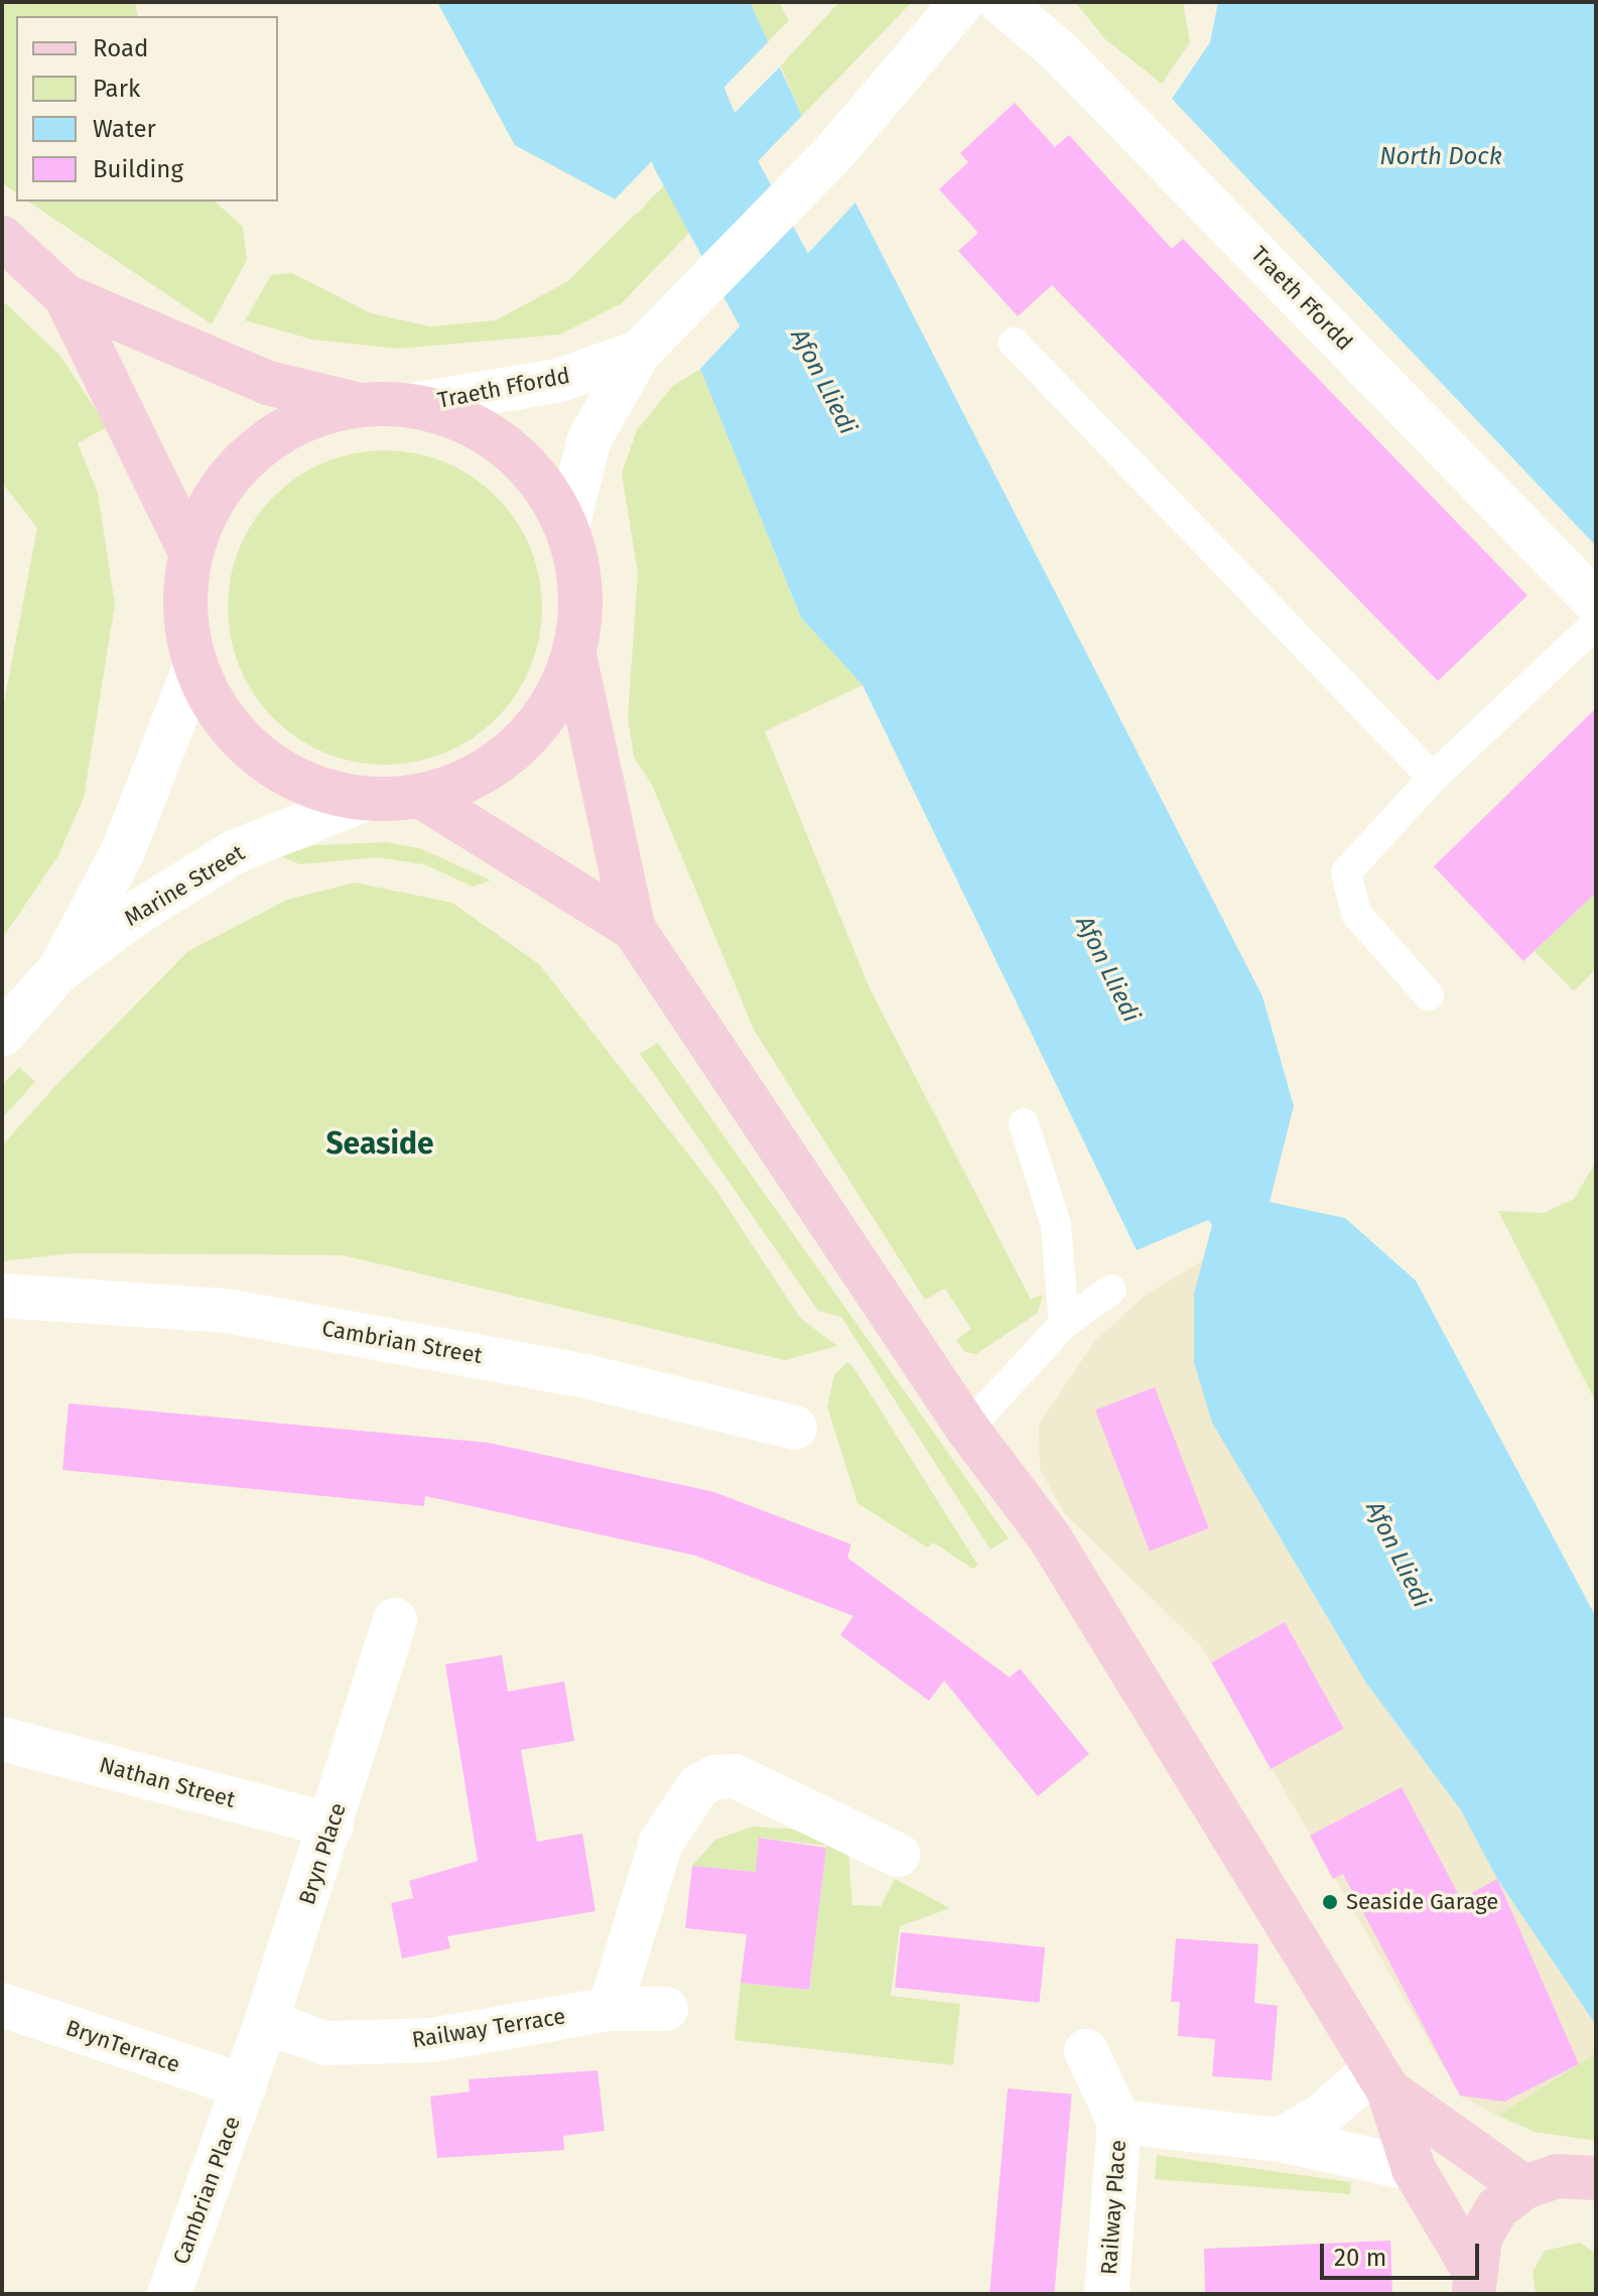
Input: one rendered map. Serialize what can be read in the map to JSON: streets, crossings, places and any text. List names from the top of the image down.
{
  "streets": {
    "street": [
      "Traeth Ffordd",
      "Marine Street",
      "Cambrian Street",
      "Nathan Street",
      "Bryn Place",
      "Railway Terrace",
      "BrynTerrace",
      "Cambrian Place",
      "Railway Place"
    ]
  },
  "crossings": [
    ["Nathan Street", "Bryn Place"],
    ["Bryn Place", "Railway Terrace"],
    ["Bryn Place", "BrynTerrace"],
    ["Bryn Place", "Cambrian Place"],
    ["BrynTerrace", "Cambrian Place"]
  ],
  "districts": ["Seaside"],
  "water": ["North Dock", "Afon Lliedi"],
  "places": ["Seaside Garage"],
  "legend": [
    "Road",
    "Park",
    "Water",
    "Building"
  ],
  "scale_bar": "20 m"
}
